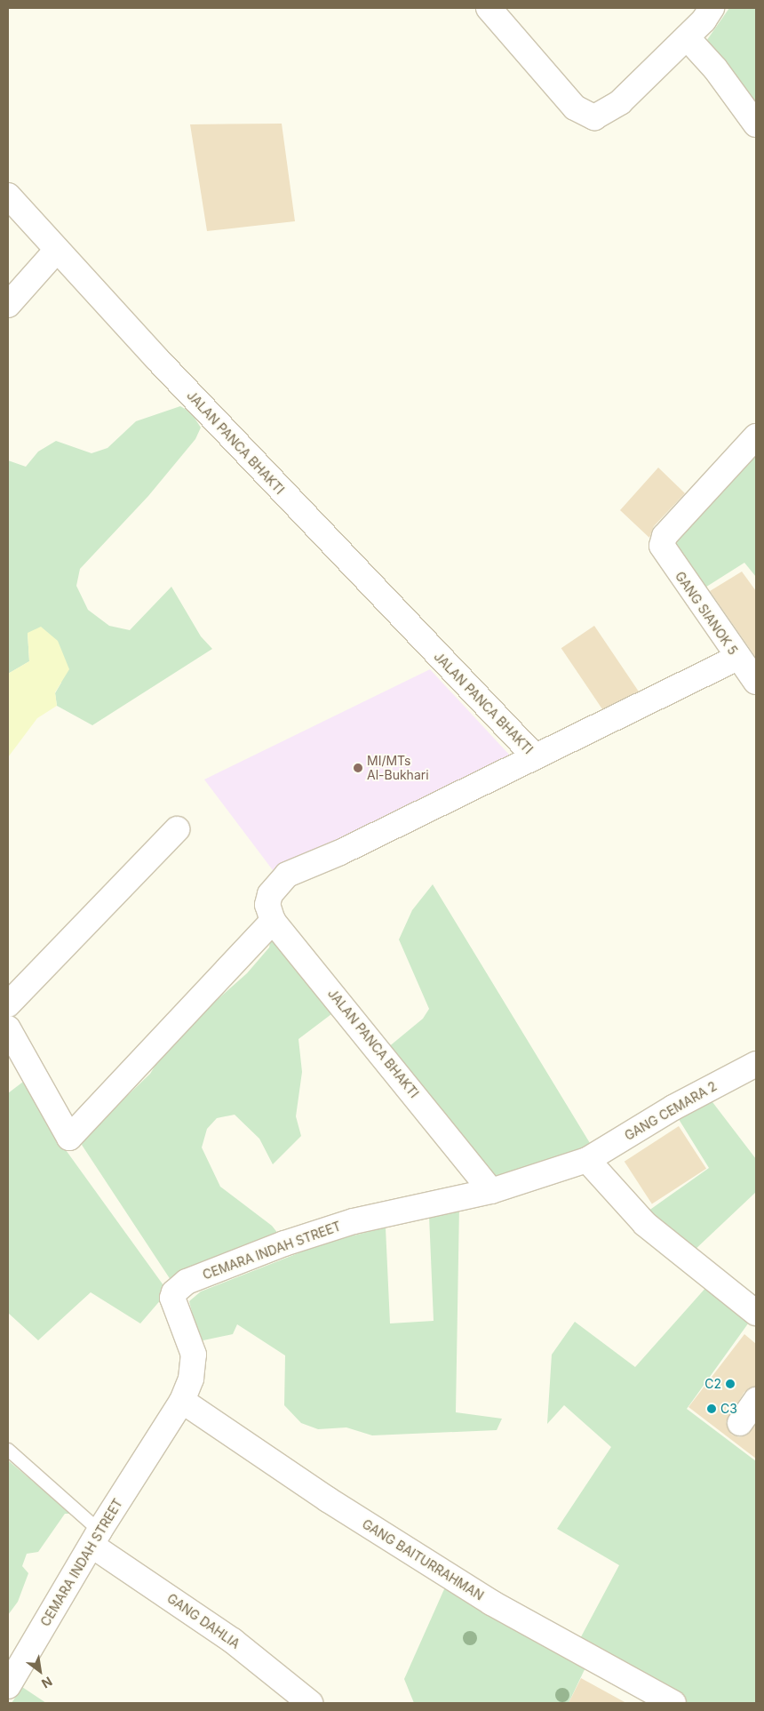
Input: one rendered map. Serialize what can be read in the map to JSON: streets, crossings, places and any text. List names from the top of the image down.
{
  "streets": {
    "street": [
      "JALAN PANCA BHAKTI",
      "GANG SIANOK 5",
      "GANG CEMARA 2",
      "CEMARA INDAH STREET",
      "GANG BAITURRAHMAN",
      "GANG DAHLIA"
    ]
  },
  "crossings": [
    ["JALAN PANCA BHAKTI", "GANG SIANOK 5"],
    ["JALAN PANCA BHAKTI", "CEMARA INDAH STREET"],
    ["GANG CEMARA 2", "CEMARA INDAH STREET"],
    ["CEMARA INDAH STREET", "GANG BAITURRAHMAN"],
    ["CEMARA INDAH STREET", "GANG DAHLIA"]
  ],
  "places": ["MI/MTs Al-Bukhari", "C2", "C3"],
  "north": "bottom right"
}
